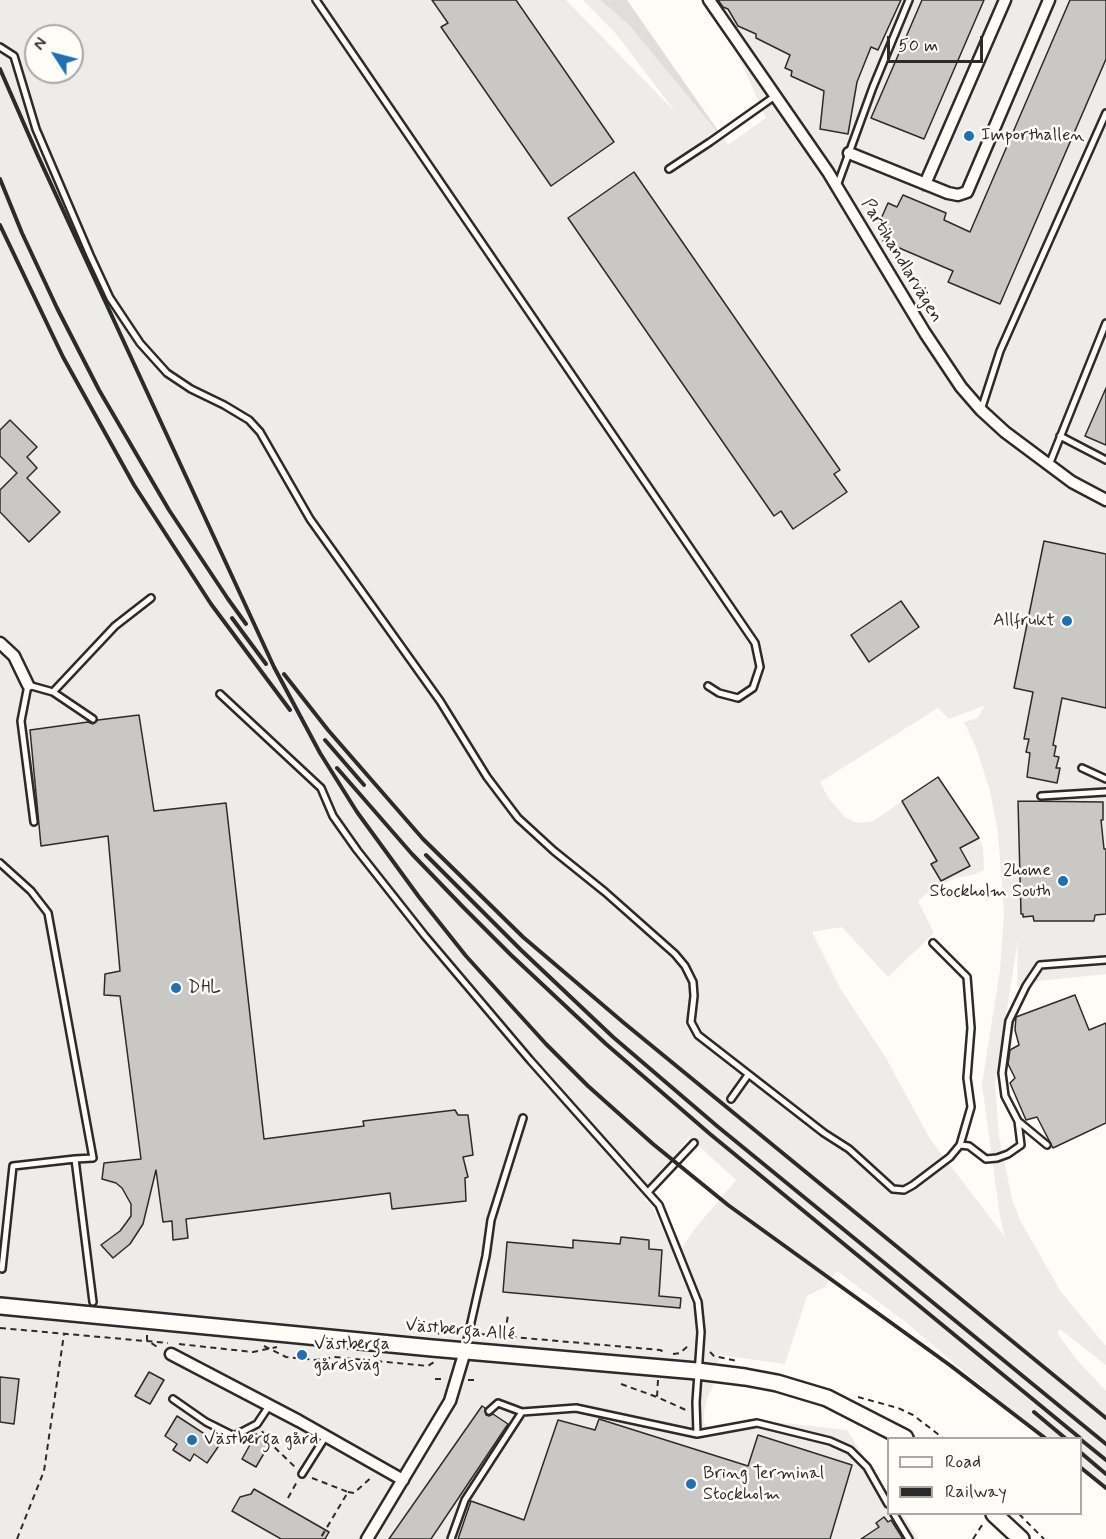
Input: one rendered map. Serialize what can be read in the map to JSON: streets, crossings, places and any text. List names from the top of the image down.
{
  "streets": {
    "street": ["Partihandlarvägen", "Västberga Allé"]
  },
  "places": [
    "Importhallen",
    "Allfrukt",
    "2home Stockholm South",
    "DHL",
    "Västberga gårdsväg",
    "Västberga gård",
    "Bring Terminal Stockholm"
  ],
  "legend": ["Road", "Railway"],
  "scale_bar": "50 m",
  "north": "top left"
}
